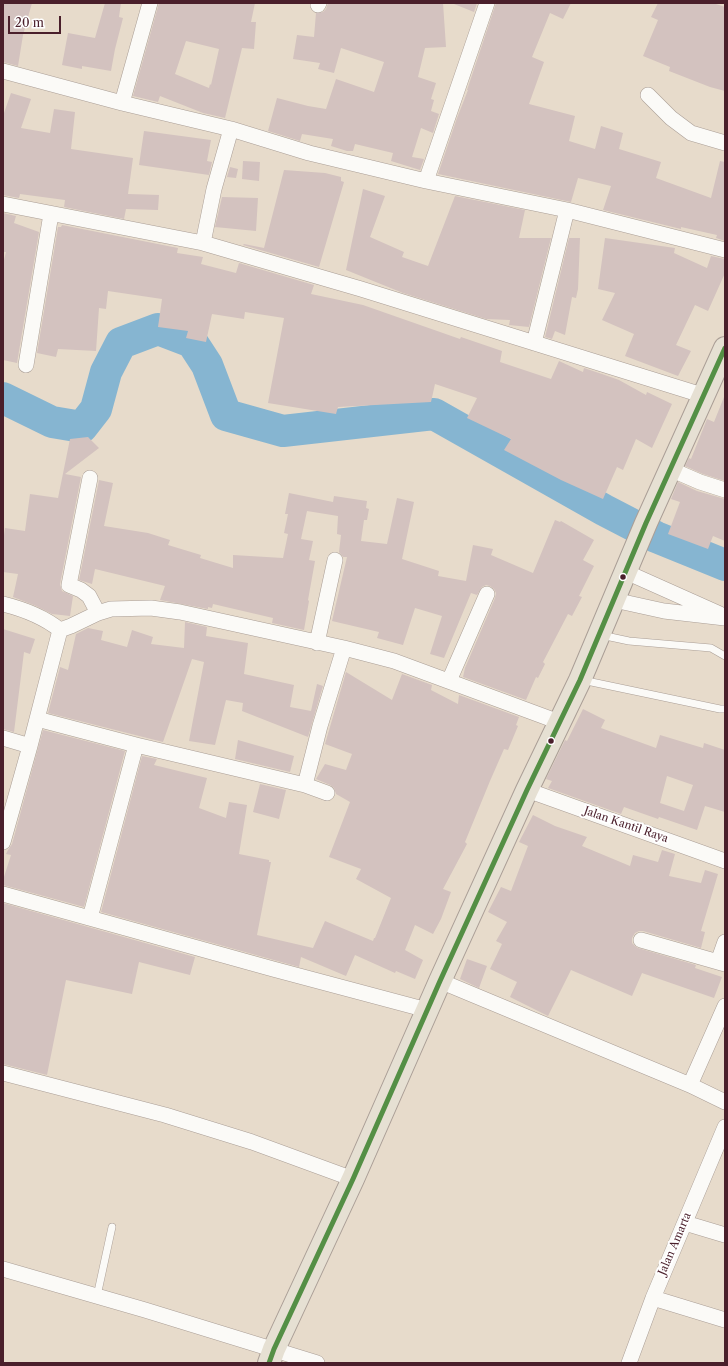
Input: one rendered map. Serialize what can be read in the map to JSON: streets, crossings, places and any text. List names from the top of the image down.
{
  "streets": {
    "street": ["Jalan Kantil Raya", "Jalan Amarta"]
  },
  "scale_bar": "20 m"
}
